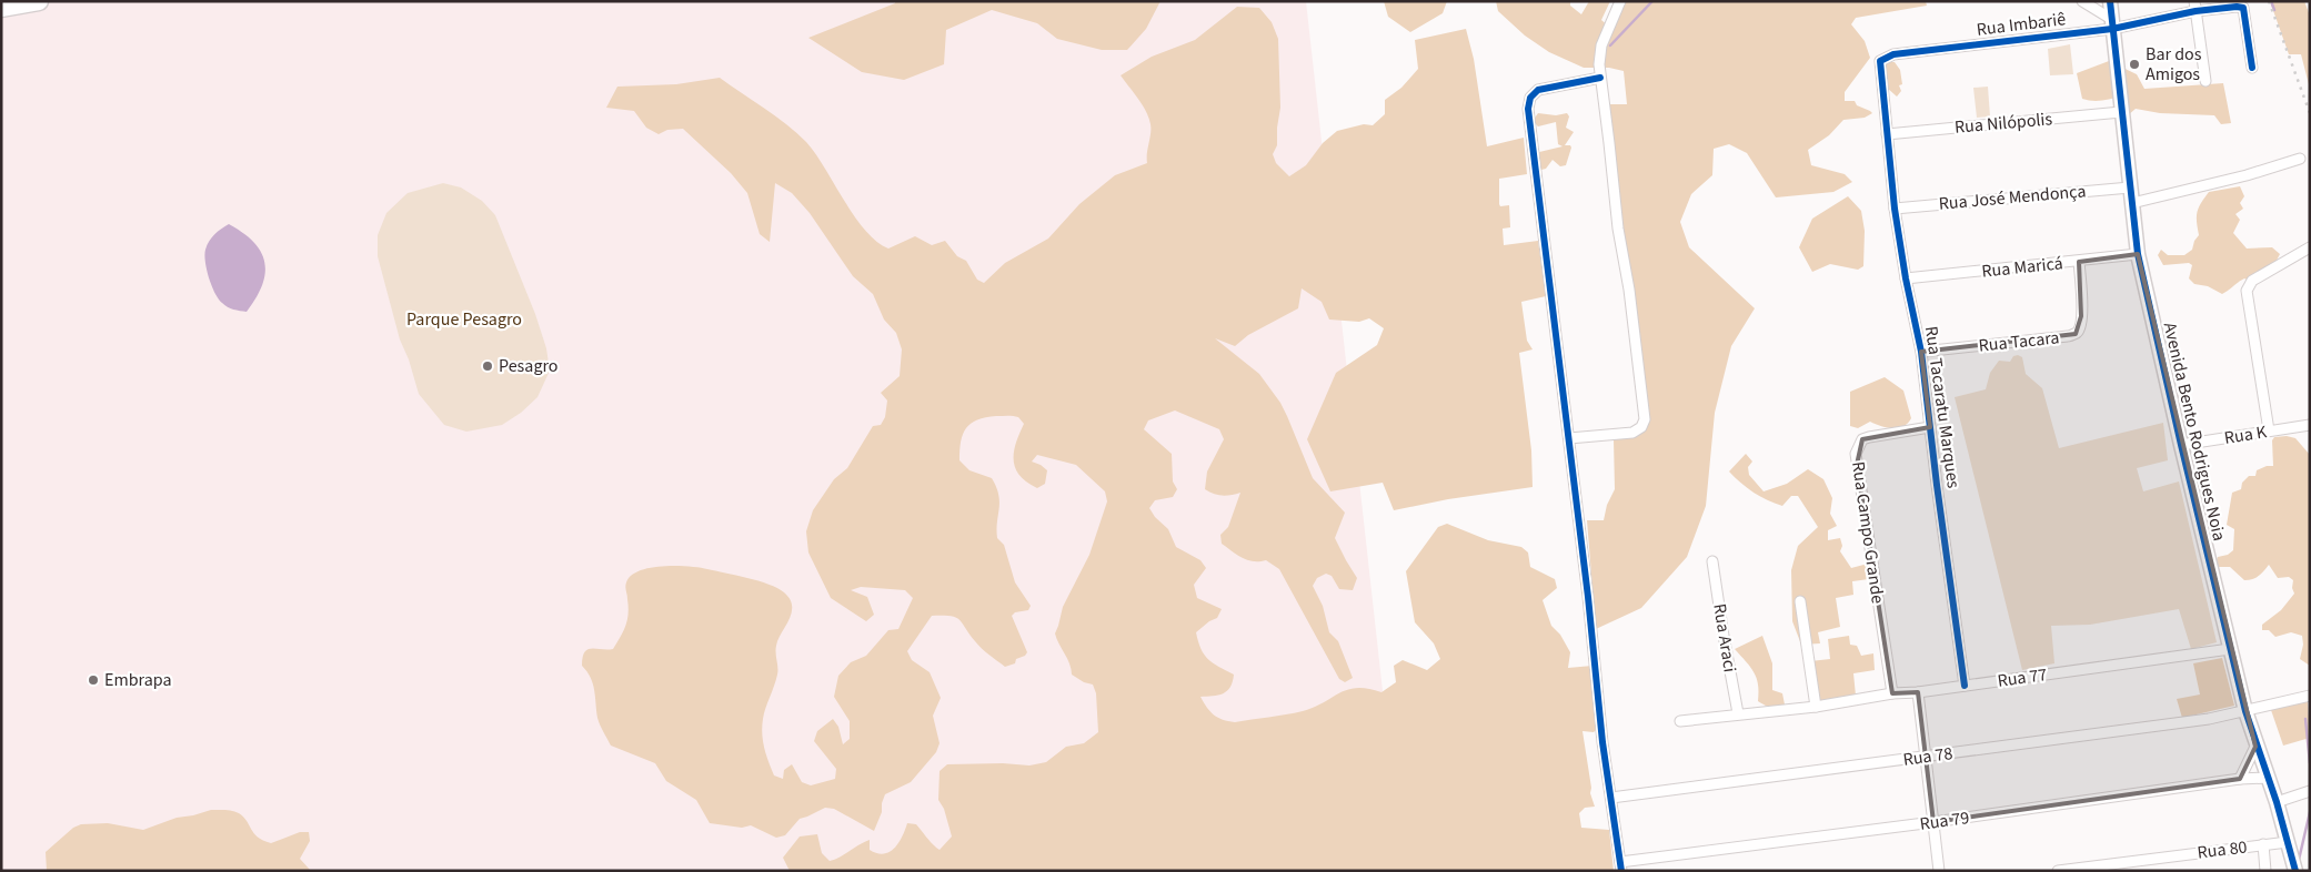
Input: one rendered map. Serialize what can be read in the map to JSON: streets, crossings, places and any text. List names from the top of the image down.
{
  "streets": {
    "street": [
      "Rua Imbariê",
      "Rua Nilópolis",
      "Rua José Mendonça",
      "Rua Maricá",
      "Rua Tacara",
      "Rua Tacaratu Marques",
      "Avenida Bento Rodrigues Noia",
      "Rua K",
      "Rua Campo Grande",
      "Rua Araci",
      "Rua 77",
      "Rua 78",
      "Rua 79",
      "Rua 80"
    ]
  },
  "crossings": [
    ["Rua Imbariê", "Rua Tacaratu Marques"],
    ["Rua Imbariê", "Avenida Bento Rodrigues Noia"],
    ["Rua Nilópolis", "Rua Tacaratu Marques"],
    ["Rua Nilópolis", "Avenida Bento Rodrigues Noia"],
    ["Rua José Mendonça", "Rua Tacaratu Marques"],
    ["Rua José Mendonça", "Avenida Bento Rodrigues Noia"],
    ["Rua Maricá", "Rua Tacara"],
    ["Rua Maricá", "Rua Tacaratu Marques"],
    ["Rua Maricá", "Avenida Bento Rodrigues Noia"],
    ["Rua Tacara", "Rua Tacaratu Marques"],
    ["Rua Tacaratu Marques", "Rua Campo Grande"],
    ["Rua Tacaratu Marques", "Rua 77"],
    ["Avenida Bento Rodrigues Noia", "Rua K"],
    ["Avenida Bento Rodrigues Noia", "Rua 77"],
    ["Avenida Bento Rodrigues Noia", "Rua 78"],
    ["Avenida Bento Rodrigues Noia", "Rua 79"],
    ["Avenida Bento Rodrigues Noia", "Rua 80"],
    ["Rua Campo Grande", "Rua 77"],
    ["Rua Araci", "Rua 77"]
  ],
  "parks": ["Parque Pesagro"],
  "places": ["Bar dos Amigos", "Pesagro", "Embrapa"]
}
